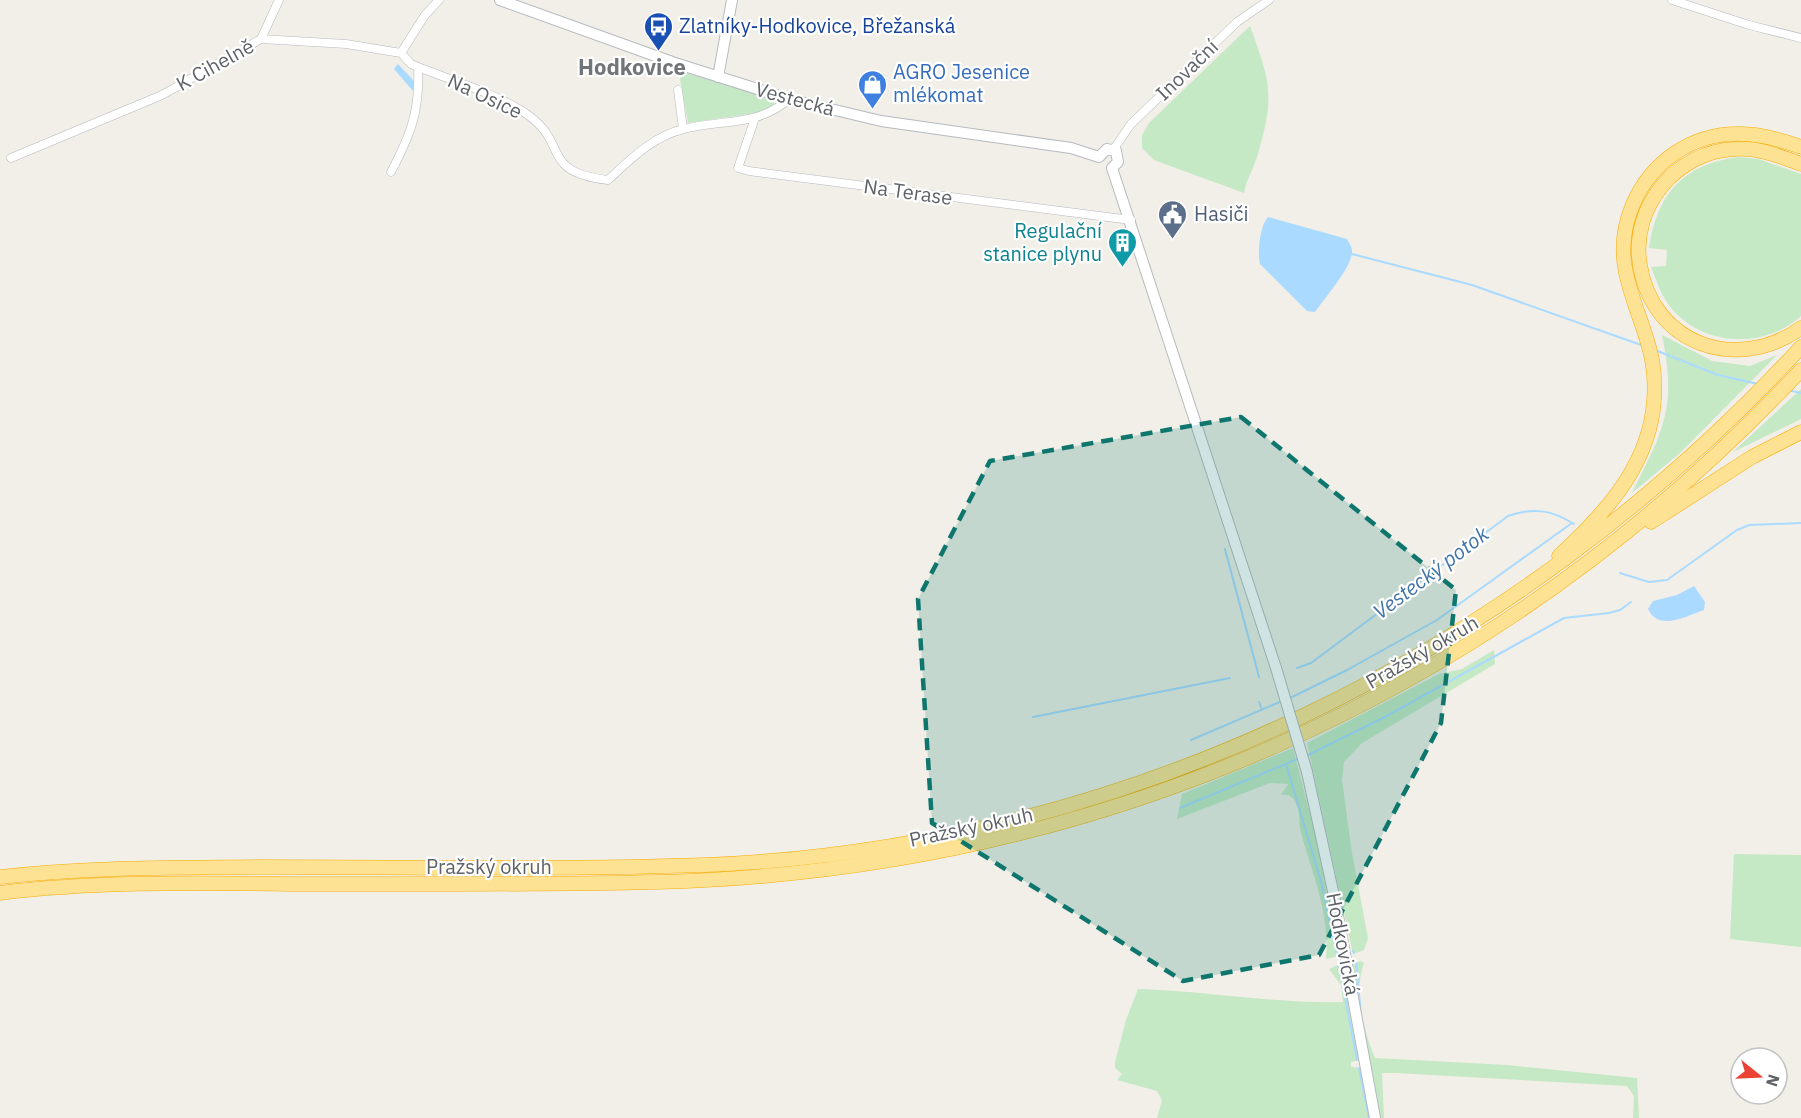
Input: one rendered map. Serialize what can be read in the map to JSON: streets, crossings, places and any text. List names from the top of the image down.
{
  "streets": {
    "highway": ["Pražský okruh"],
    "street": [
      "K Cihelně",
      "Inovační",
      "Na Osice",
      "Vestecká",
      "Na Terase",
      "Hodkovická"
    ]
  },
  "crossings": [
    ["K Cihelně", "Na Osice"],
    ["Inovační", "Vestecká"],
    ["Na Osice", "Vestecká"],
    ["Na Osice", "Na Terase"],
    ["Vestecká", "Na Terase"],
    ["Vestecká", "Hodkovická"]
  ],
  "districts": ["Hodkovice"],
  "water": ["Vestecký potok"],
  "places": {
    "bus stop": ["Zlatníky-Hodkovice, Břežanská"],
    "shop": ["AGRO Jesenice mlékomat"],
    "public building": ["Hasiči"],
    "building": ["Regulační stanice plynu"]
  },
  "north": "right"
}
